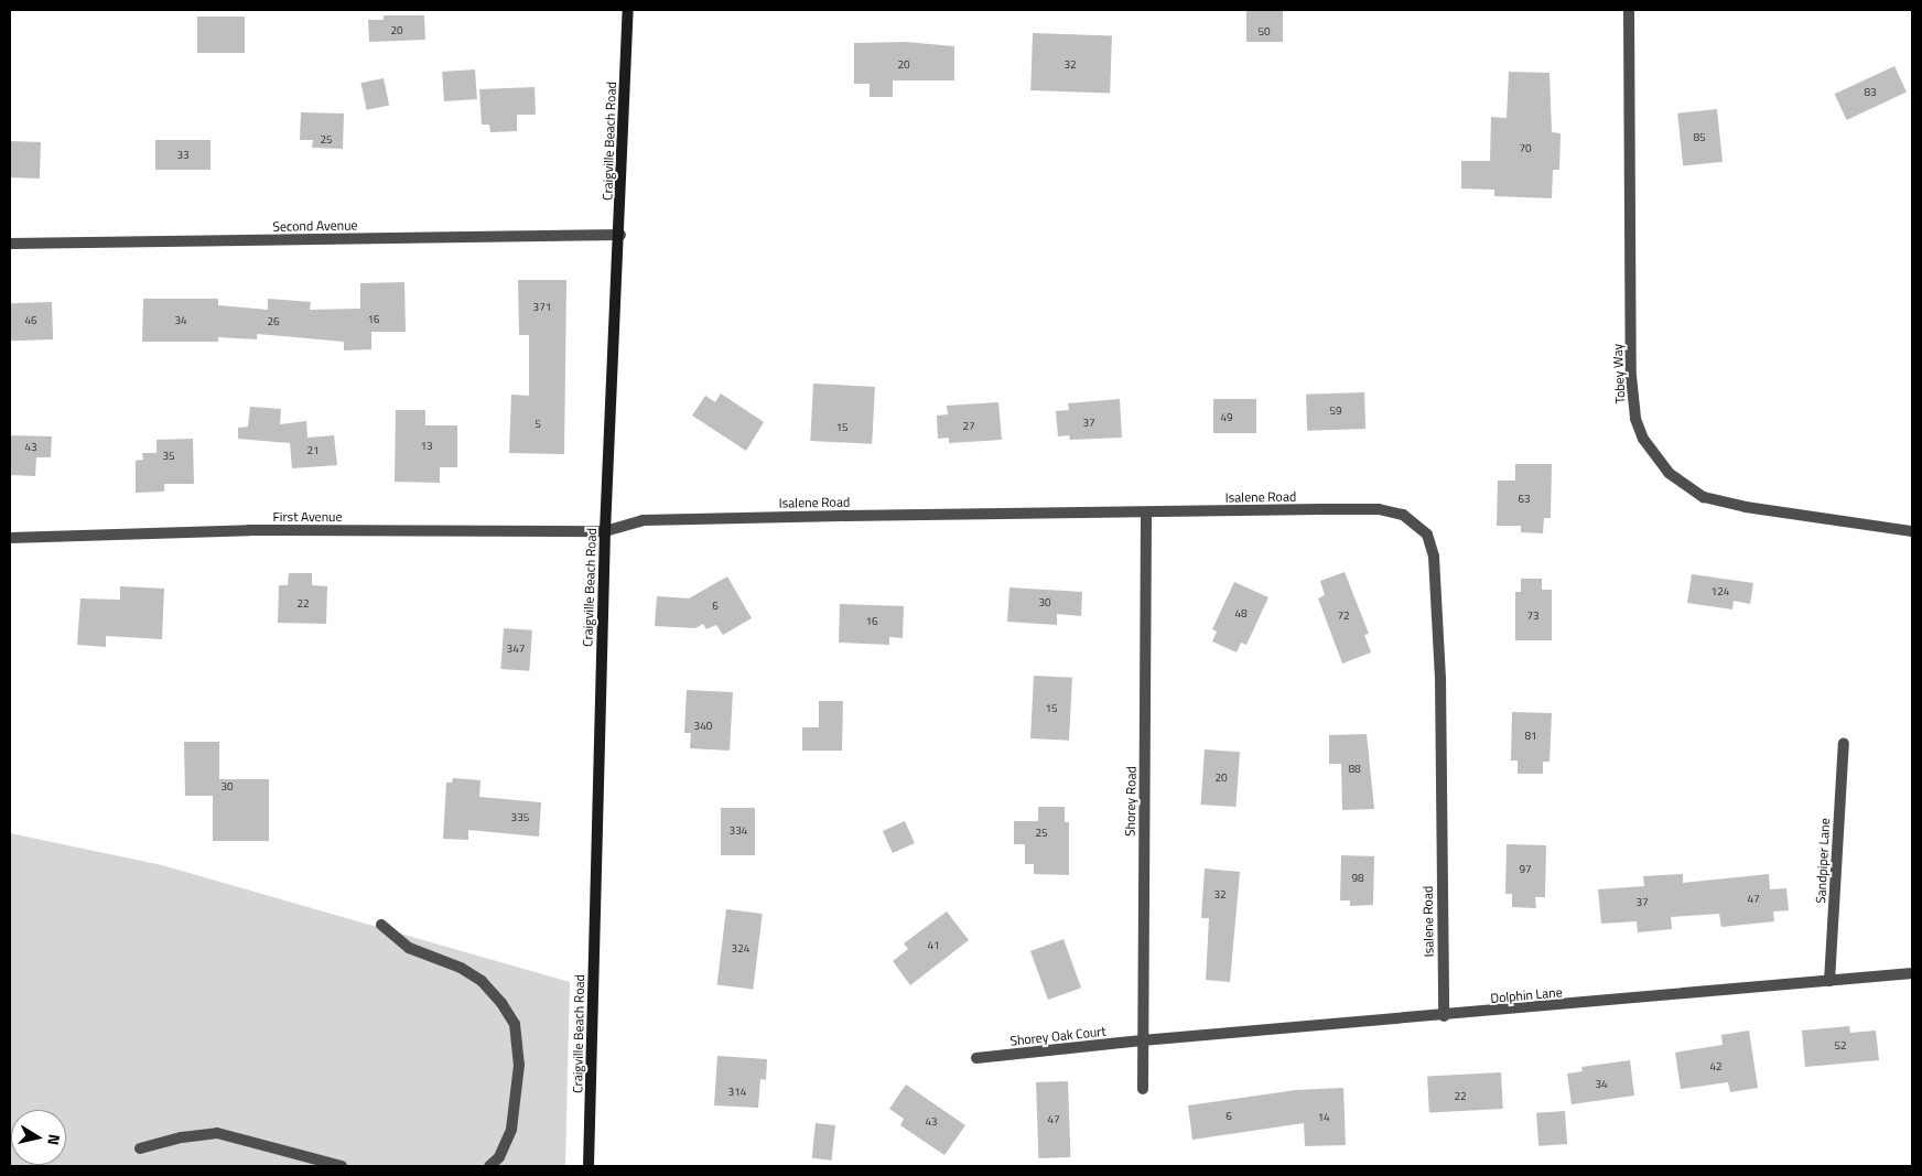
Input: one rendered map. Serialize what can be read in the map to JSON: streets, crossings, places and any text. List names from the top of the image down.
{
  "streets": {
    "main road": ["Craigville Beach Road"],
    "street": [
      "Second Avenue",
      "Tobey Way",
      "Isalene Road",
      "First Avenue",
      "Shorey Road",
      "Sandpiper Lane",
      "Dolphin Lane",
      "Shorey Oak Court"
    ]
  },
  "crossings": [
    ["Craigville Beach Road", "Second Avenue"],
    ["Craigville Beach Road", "Isalene Road"],
    ["Craigville Beach Road", "First Avenue"],
    ["Isalene Road", "First Avenue"],
    ["Isalene Road", "Shorey Road"],
    ["Isalene Road", "Dolphin Lane"],
    ["Shorey Road", "Dolphin Lane"],
    ["Shorey Road", "Shorey Oak Court"],
    ["Sandpiper Lane", "Dolphin Lane"],
    ["Dolphin Lane", "Shorey Oak Court"]
  ],
  "house_numbers": [
    "20",
    "50",
    "20",
    "32",
    "83",
    "85",
    "25",
    "70",
    "33",
    "371",
    "16",
    "46",
    "34",
    "26",
    "59",
    "49",
    "37",
    "5",
    "27",
    "15",
    "13",
    "43",
    "21",
    "35",
    "63",
    "124",
    "30",
    "22",
    "6",
    "48",
    "72",
    "73",
    "16",
    "347",
    "15",
    "340",
    "81",
    "88",
    "20",
    "30",
    "335",
    "334",
    "25",
    "97",
    "98",
    "32",
    "47",
    "37",
    "41",
    "324",
    "52",
    "42",
    "34",
    "314",
    "22",
    "6",
    "14",
    "47",
    "43"
  ],
  "north": "right"
}
